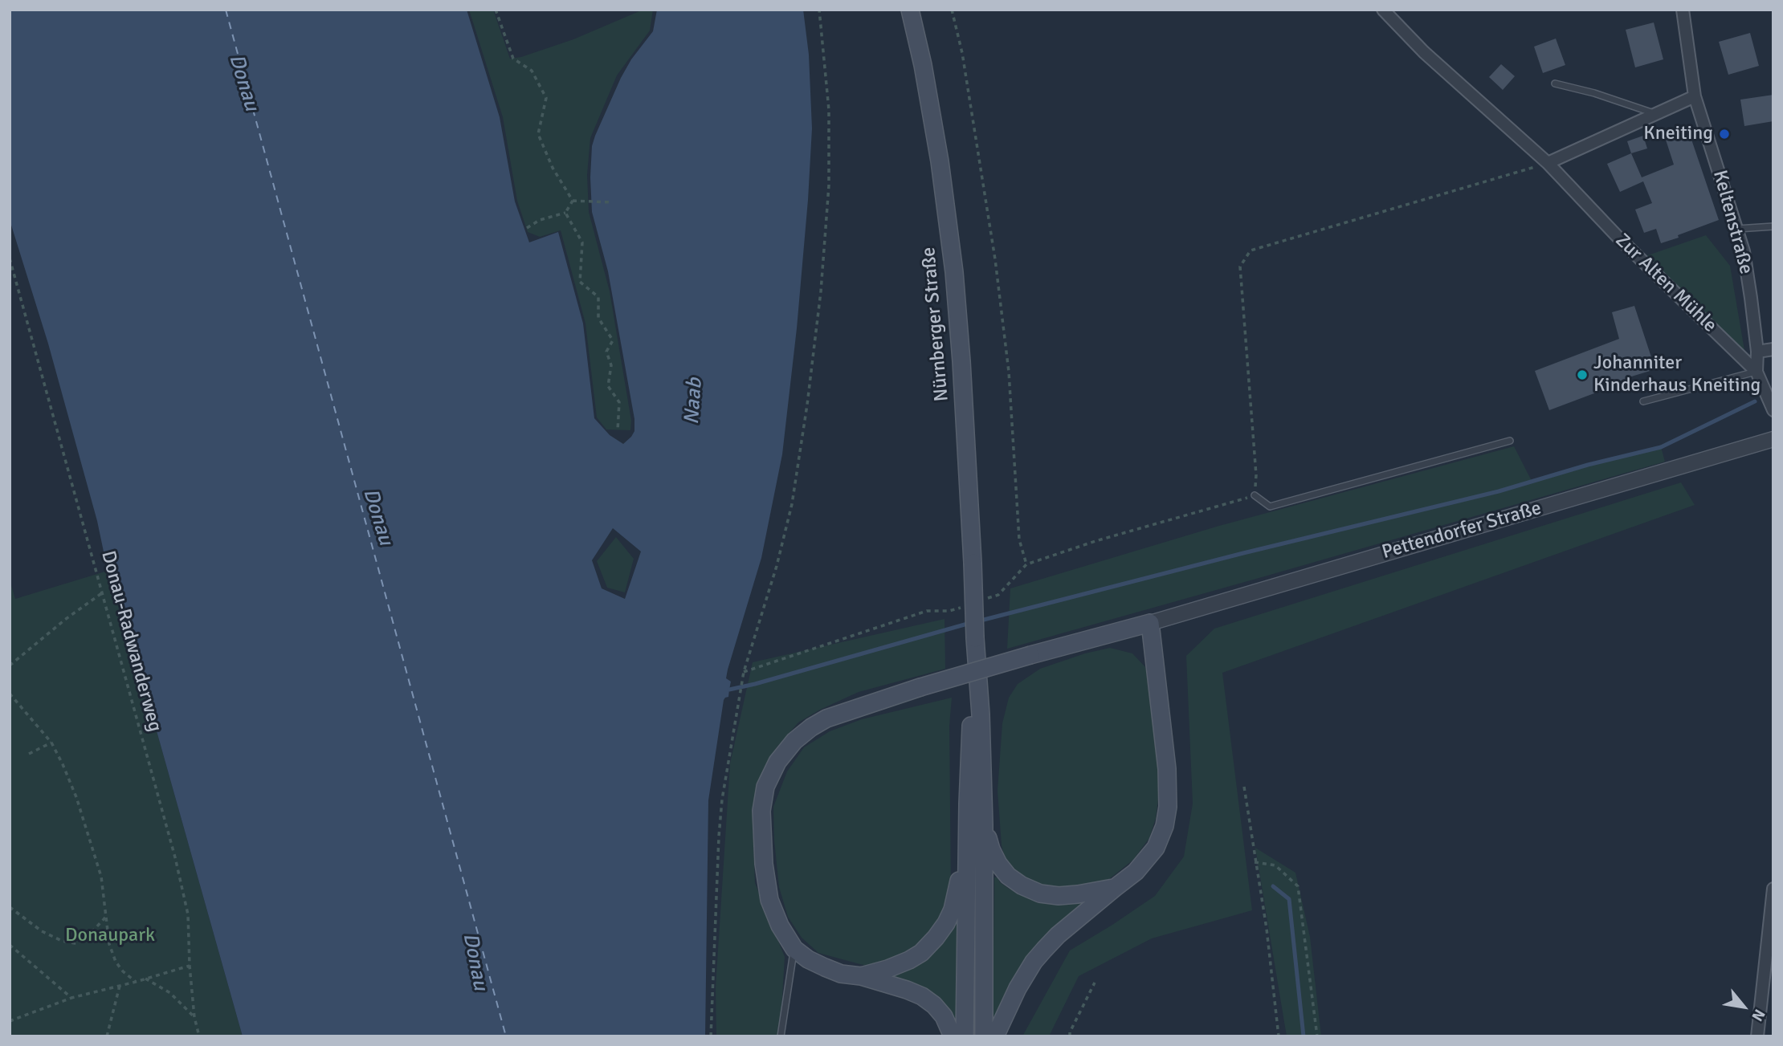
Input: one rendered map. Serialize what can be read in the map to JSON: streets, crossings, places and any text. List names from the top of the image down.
{
  "streets": {
    "main road": ["Nürnberger Straße"],
    "street": ["Keltenstraße", "Zur Alten Mühle", "Pettendorfer Straße"],
    "path": ["Donau-Radwanderweg"]
  },
  "crossings": [
    ["Keltenstraße", "Zur Alten Mühle"]
  ],
  "water": ["Donau", "Naab"],
  "parks": ["Donaupark"],
  "places": ["Kneiting", "Johanniter Kinderhaus Kneiting"],
  "north": "bottom right"
}
